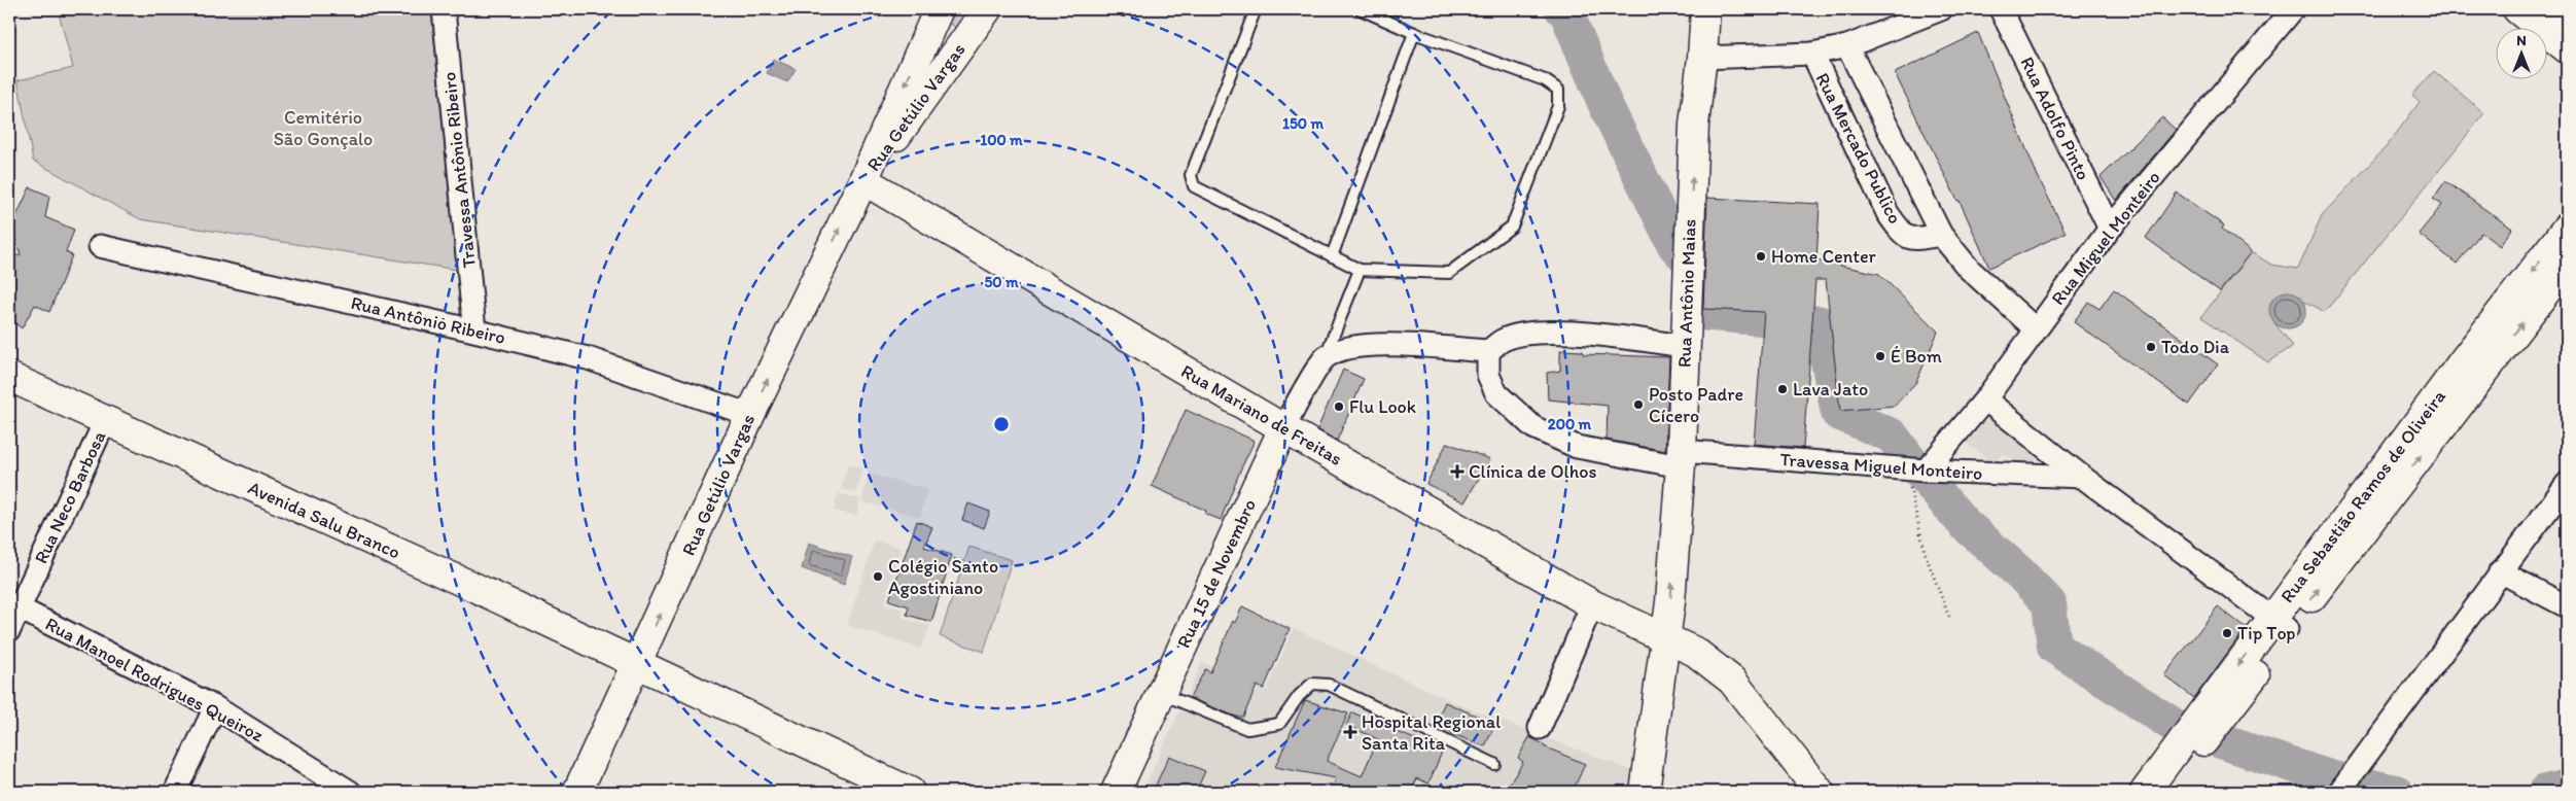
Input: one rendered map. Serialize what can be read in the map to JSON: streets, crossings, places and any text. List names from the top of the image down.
{
  "streets": {
    "street": [
      "Rua Getúlio Vargas",
      "Rua Adolfo Pinto",
      "Rua Mercado Publico",
      "Travessa Antônio Ribeiro",
      "Rua Miguel Monteiro",
      "Rua Antônio Maias",
      "Rua Antônio Ribeiro",
      "Rua Mariano de Freitas",
      "Travessa Miguel Monteiro",
      "Rua Sebastião Ramos de Oliveira",
      "Rua Neco Barbosa",
      "Avenida Salu Branco",
      "Rua 15 de Novembro",
      "Rua Manoel Rodrigues Queiroz"
    ]
  },
  "crossings": [
    ["Rua Getúlio Vargas", "Rua Antônio Ribeiro"],
    ["Rua Getúlio Vargas", "Rua Mariano de Freitas"],
    ["Rua Getúlio Vargas", "Avenida Salu Branco"],
    ["Rua Adolfo Pinto", "Rua Miguel Monteiro"],
    ["Rua Mercado Publico", "Rua Miguel Monteiro"],
    ["Travessa Antônio Ribeiro", "Rua Antônio Ribeiro"],
    ["Rua Miguel Monteiro", "Travessa Miguel Monteiro"],
    ["Rua Antônio Maias", "Rua Mariano de Freitas"],
    ["Rua Antônio Maias", "Travessa Miguel Monteiro"],
    ["Rua Mariano de Freitas", "Rua 15 de Novembro"],
    ["Rua Neco Barbosa", "Avenida Salu Branco"],
    ["Rua Neco Barbosa", "Rua Manoel Rodrigues Queiroz"]
  ],
  "one_way": ["Rua Antônio Maias"],
  "parks": ["Cemitério São Gonçalo"],
  "places": {
    "other": [
      "Home Center",
      "Todo Dia",
      "É Bom",
      "Lava Jato",
      "Posto Padre Cícero",
      "Flu Look",
      "Colégio Santo Agostiniano",
      "Tip Top"
    ],
    "health": ["Clínica de Olhos", "Hospital Regional Santa Rita"]
  },
  "north": "top",
  "rings": [
    "150 m",
    "100 m",
    "50 m",
    "200 m"
  ]
}
